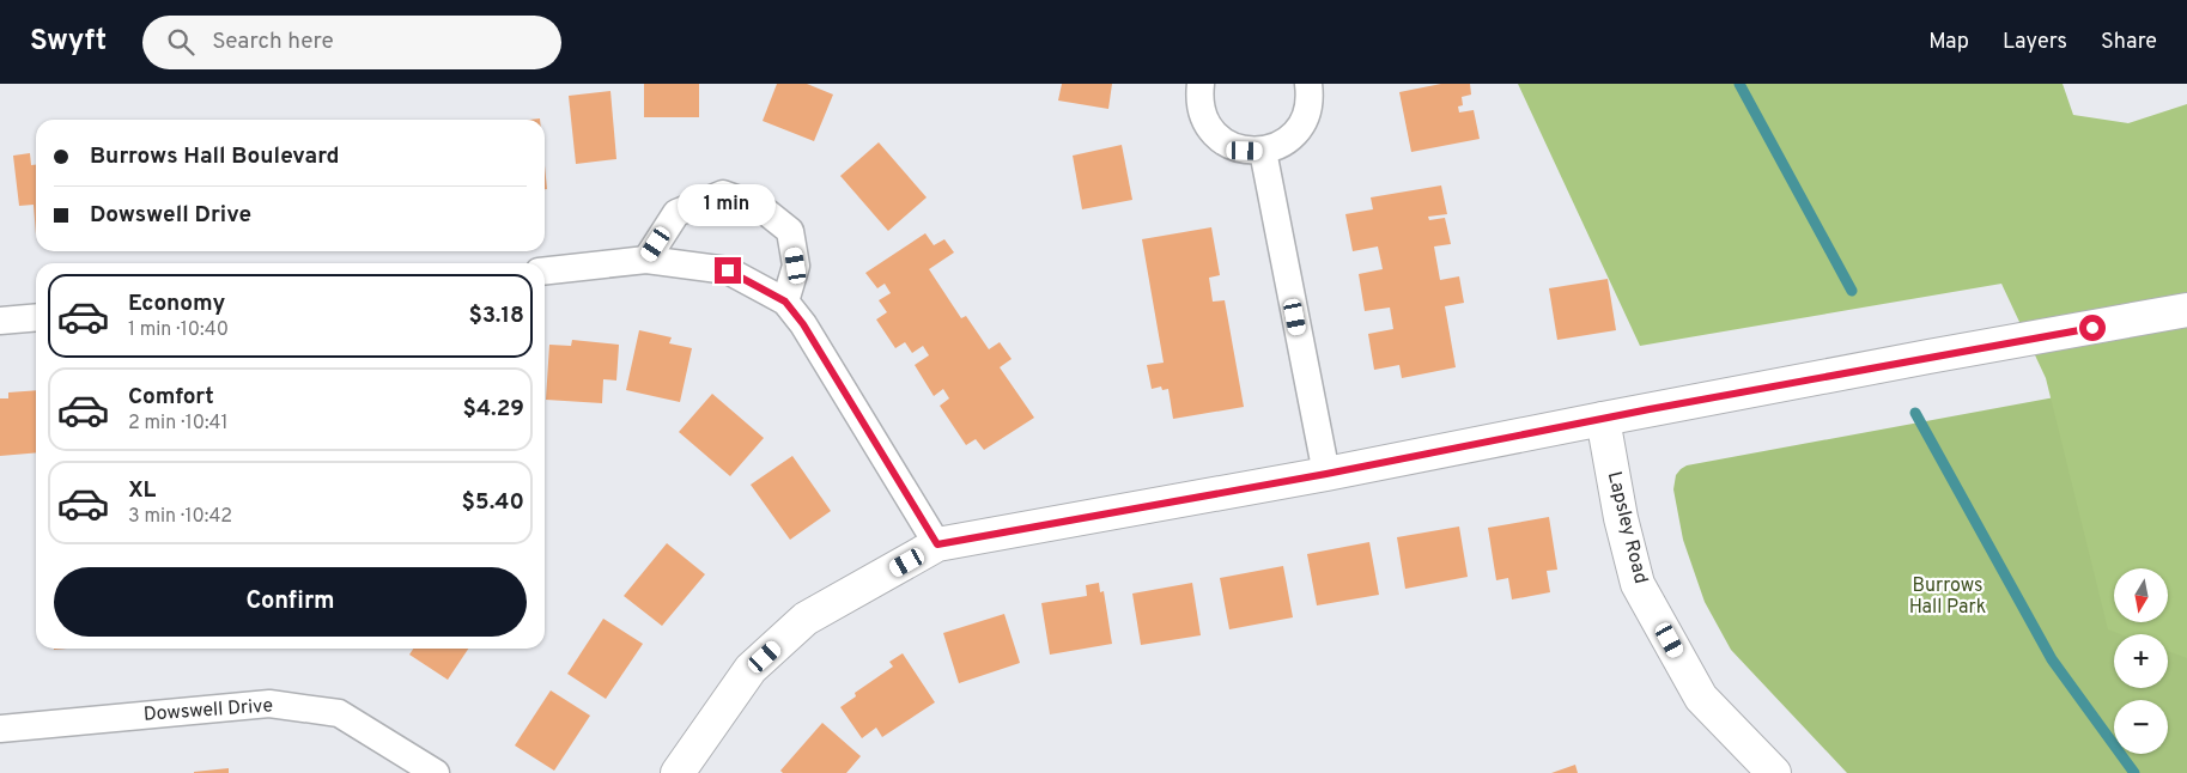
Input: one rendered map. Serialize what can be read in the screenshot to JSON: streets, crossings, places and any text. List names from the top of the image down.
{
  "streets": {
    "street": ["Lapsley Road", "Dowswell Drive"]
  },
  "parks": ["Burrows Hall Park"],
  "north": "bottom",
  "page": {
    "header": "Swyft",
    "search": "Search here",
    "nav": ["Map", "Layers", "Share"],
    "banner": ["Burrows Hall Boulevard", "Dowswell Drive"],
    "bubble": "1 min",
    "list": [
      {
        "name": "Economy",
        "note": "1 min · 10:40",
        "value": "$3.18"
      },
      {
        "name": "Comfort",
        "note": "2 min · 10:41",
        "value": "$4.29"
      },
      {
        "name": "XL",
        "note": "3 min · 10:42",
        "value": "$5.40"
      }
    ],
    "buttons": "Confirm",
    "map_buttons": ["+", "−"]
  }
}
